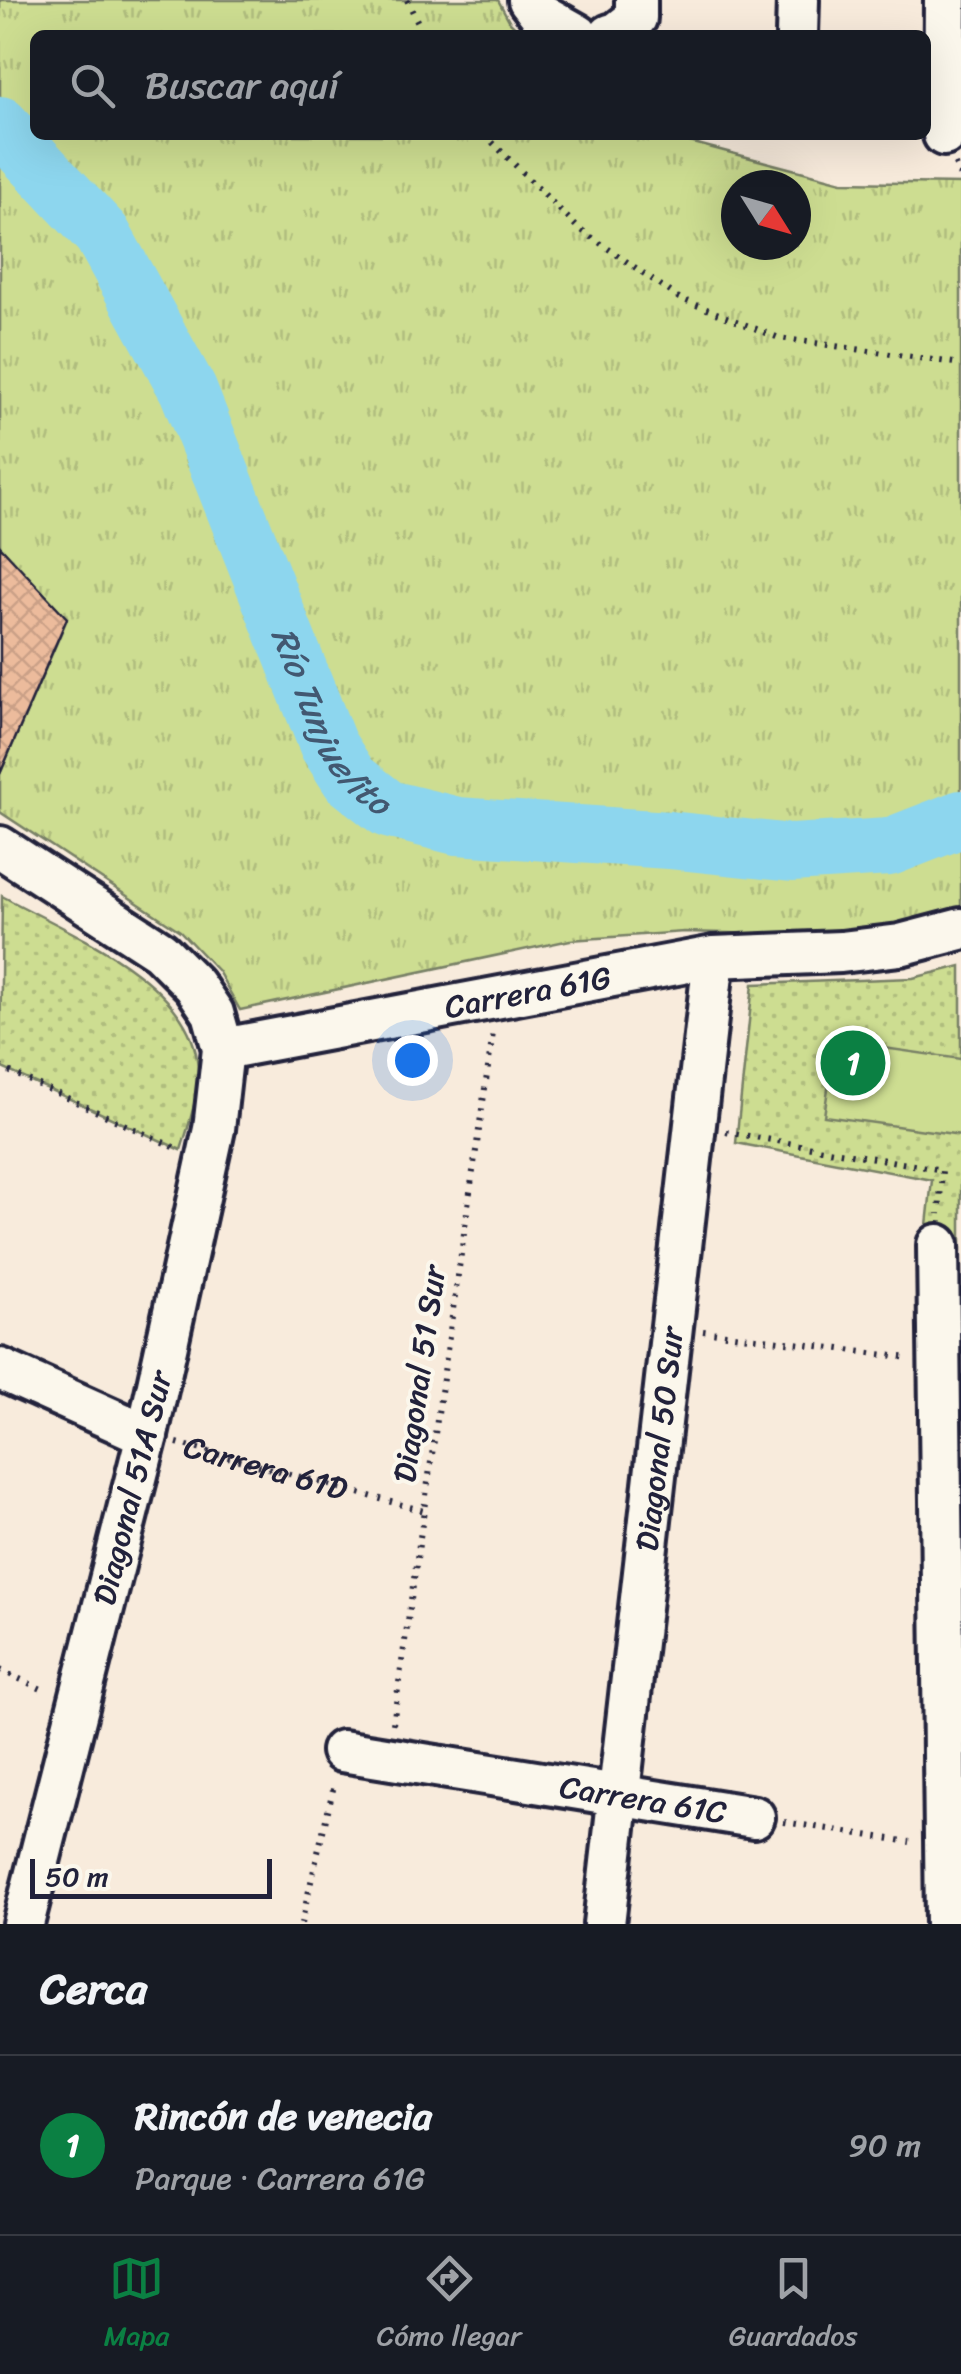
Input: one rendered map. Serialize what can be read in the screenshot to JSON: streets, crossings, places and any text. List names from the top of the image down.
{
  "streets": {
    "street": [
      "Carrera 61G",
      "Diagonal 50 Sur",
      "Carrera 61D",
      "Diagonal 51A Sur",
      "Carrera 61C"
    ],
    "path": ["Diagonal 51 Sur"]
  },
  "crossings": [
    ["Carrera 61G", "Diagonal 51 Sur"],
    ["Carrera 61G", "Diagonal 50 Sur"],
    ["Carrera 61G", "Diagonal 51A Sur"],
    ["Diagonal 51 Sur", "Carrera 61D"],
    ["Diagonal 51 Sur", "Carrera 61C"],
    ["Diagonal 50 Sur", "Carrera 61C"],
    ["Carrera 61D", "Diagonal 51A Sur"]
  ],
  "water": ["Río Tunjuelito"],
  "scale_bar": "50 m",
  "north": "bottom right",
  "page": {
    "search": "Buscar aquí",
    "pins": "1",
    "scale": "50 m",
    "heading": "Cerca",
    "list": [
      {
        "mark": "1",
        "name": "Rincón de venecia",
        "note": "Parque · Carrera 61G",
        "value": "90 m"
      }
    ],
    "nav": ["Mapa", "Cómo llegar", "Guardados"]
  }
}
